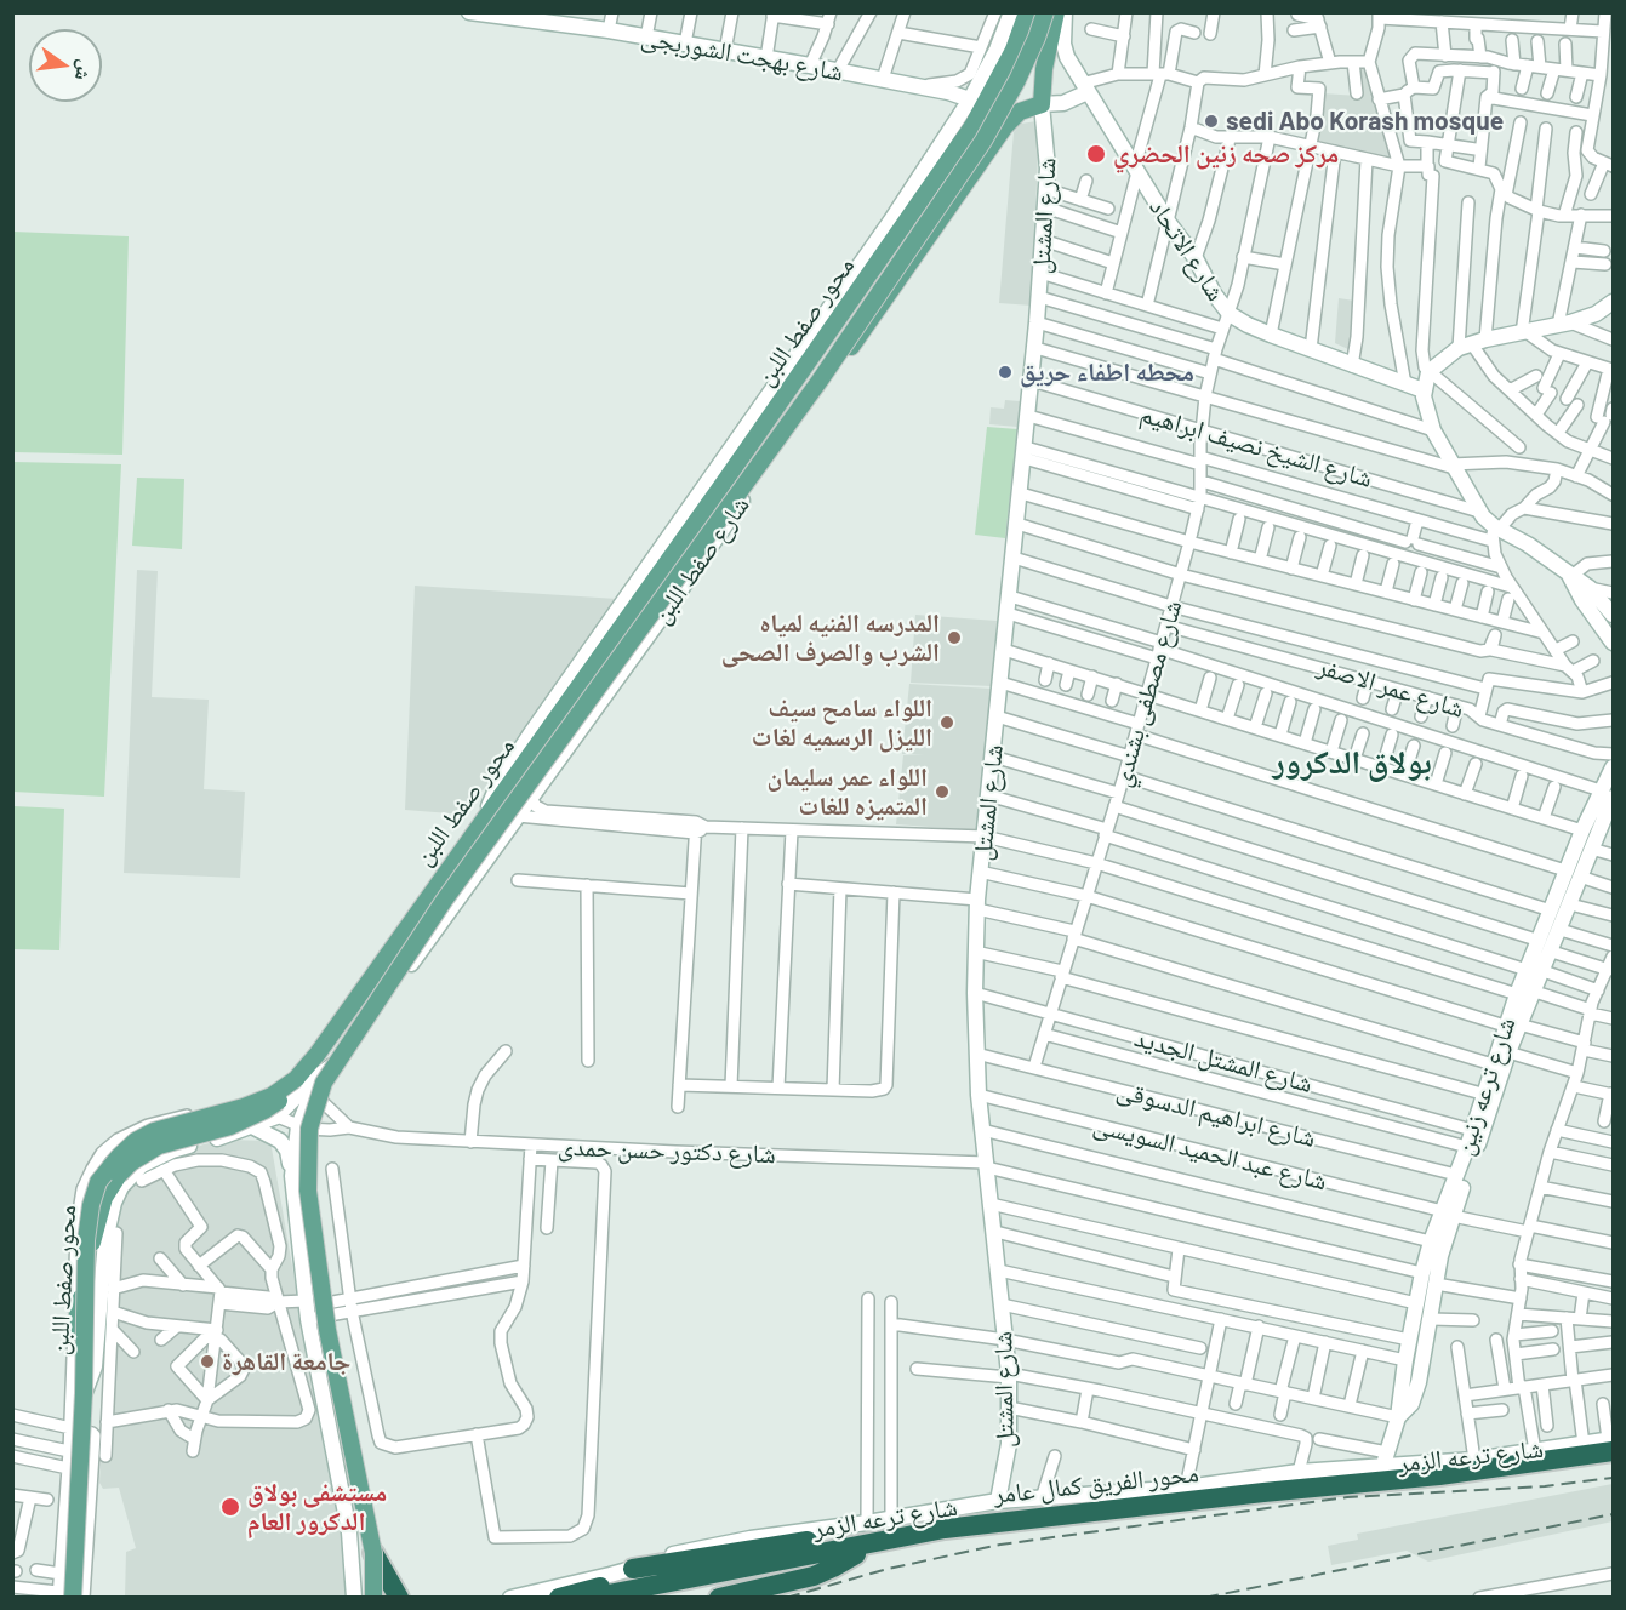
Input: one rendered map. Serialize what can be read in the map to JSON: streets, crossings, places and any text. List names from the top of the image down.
{
  "streets": {
    "highway": ["محور الفريق كمال عامر"],
    "main road": ["محور صفط اللبن"],
    "street": [
      "شارع بهجت الشوربجى",
      "شارع المشتل",
      "شارع الاتحاد",
      "شارع الشيخ نصيف ابراهيم",
      "شارع صفط اللبن",
      "شارع عمر الاصفر",
      "شارع مصطفى بشندي",
      "شارع المشتل الجديد",
      "شارع ترعه زنين",
      "شارع ابراهيم الدسوقى",
      "شارع دكتور حسن حمدى",
      "شارع عبد الحميد السويسى",
      "شارع ترعه الزمر"
    ]
  },
  "crossings": [
    ["شارع المشتل", "شارع الشيخ نصيف ابراهيم"],
    ["شارع المشتل", "شارع المشتل الجديد"],
    ["شارع المشتل", "شارع ابراهيم الدسوقى"],
    ["شارع المشتل", "شارع دكتور حسن حمدى"],
    ["شارع المشتل", "شارع عبد الحميد السويسى"],
    ["شارع المشتل", "شارع ترعه الزمر"],
    ["شارع الاتحاد", "شارع مصطفى بشندي"],
    ["محور صفط اللبن", "شارع دكتور حسن حمدى"],
    ["شارع الشيخ نصيف ابراهيم", "شارع مصطفى بشندي"],
    ["شارع صفط اللبن", "شارع دكتور حسن حمدى"],
    ["شارع عمر الاصفر", "شارع مصطفى بشندي"],
    ["شارع مصطفى بشندي", "شارع المشتل الجديد"],
    ["شارع مصطفى بشندي", "شارع ابراهيم الدسوقى"],
    ["شارع المشتل الجديد", "شارع ترعه زنين"],
    ["شارع ترعه زنين", "شارع ابراهيم الدسوقى"],
    ["شارع ترعه زنين", "شارع دكتور حسن حمدى"],
    ["شارع ترعه زنين", "شارع عبد الحميد السويسى"],
    ["شارع ترعه زنين", "شارع ترعه الزمر"],
    ["شارع ترعه الزمر", "محور الفريق كمال عامر"]
  ],
  "districts": ["بولاق الدكرور"],
  "places": [
    "sedi Abo Korash mosque",
    "مركز صحه زنين الحضري",
    "محطه اطفاء حريق",
    "المدرسه الفنيه لمياه الشرب والصرف الصحى",
    "اللواء سامح سيف الليزل الرسميه لغات",
    "اللواء عمر سليمان المتميزه للغات",
    "جامعة القاهرة",
    "مستشفى بولاق الدكرور العام"
  ],
  "north": "right"
}
